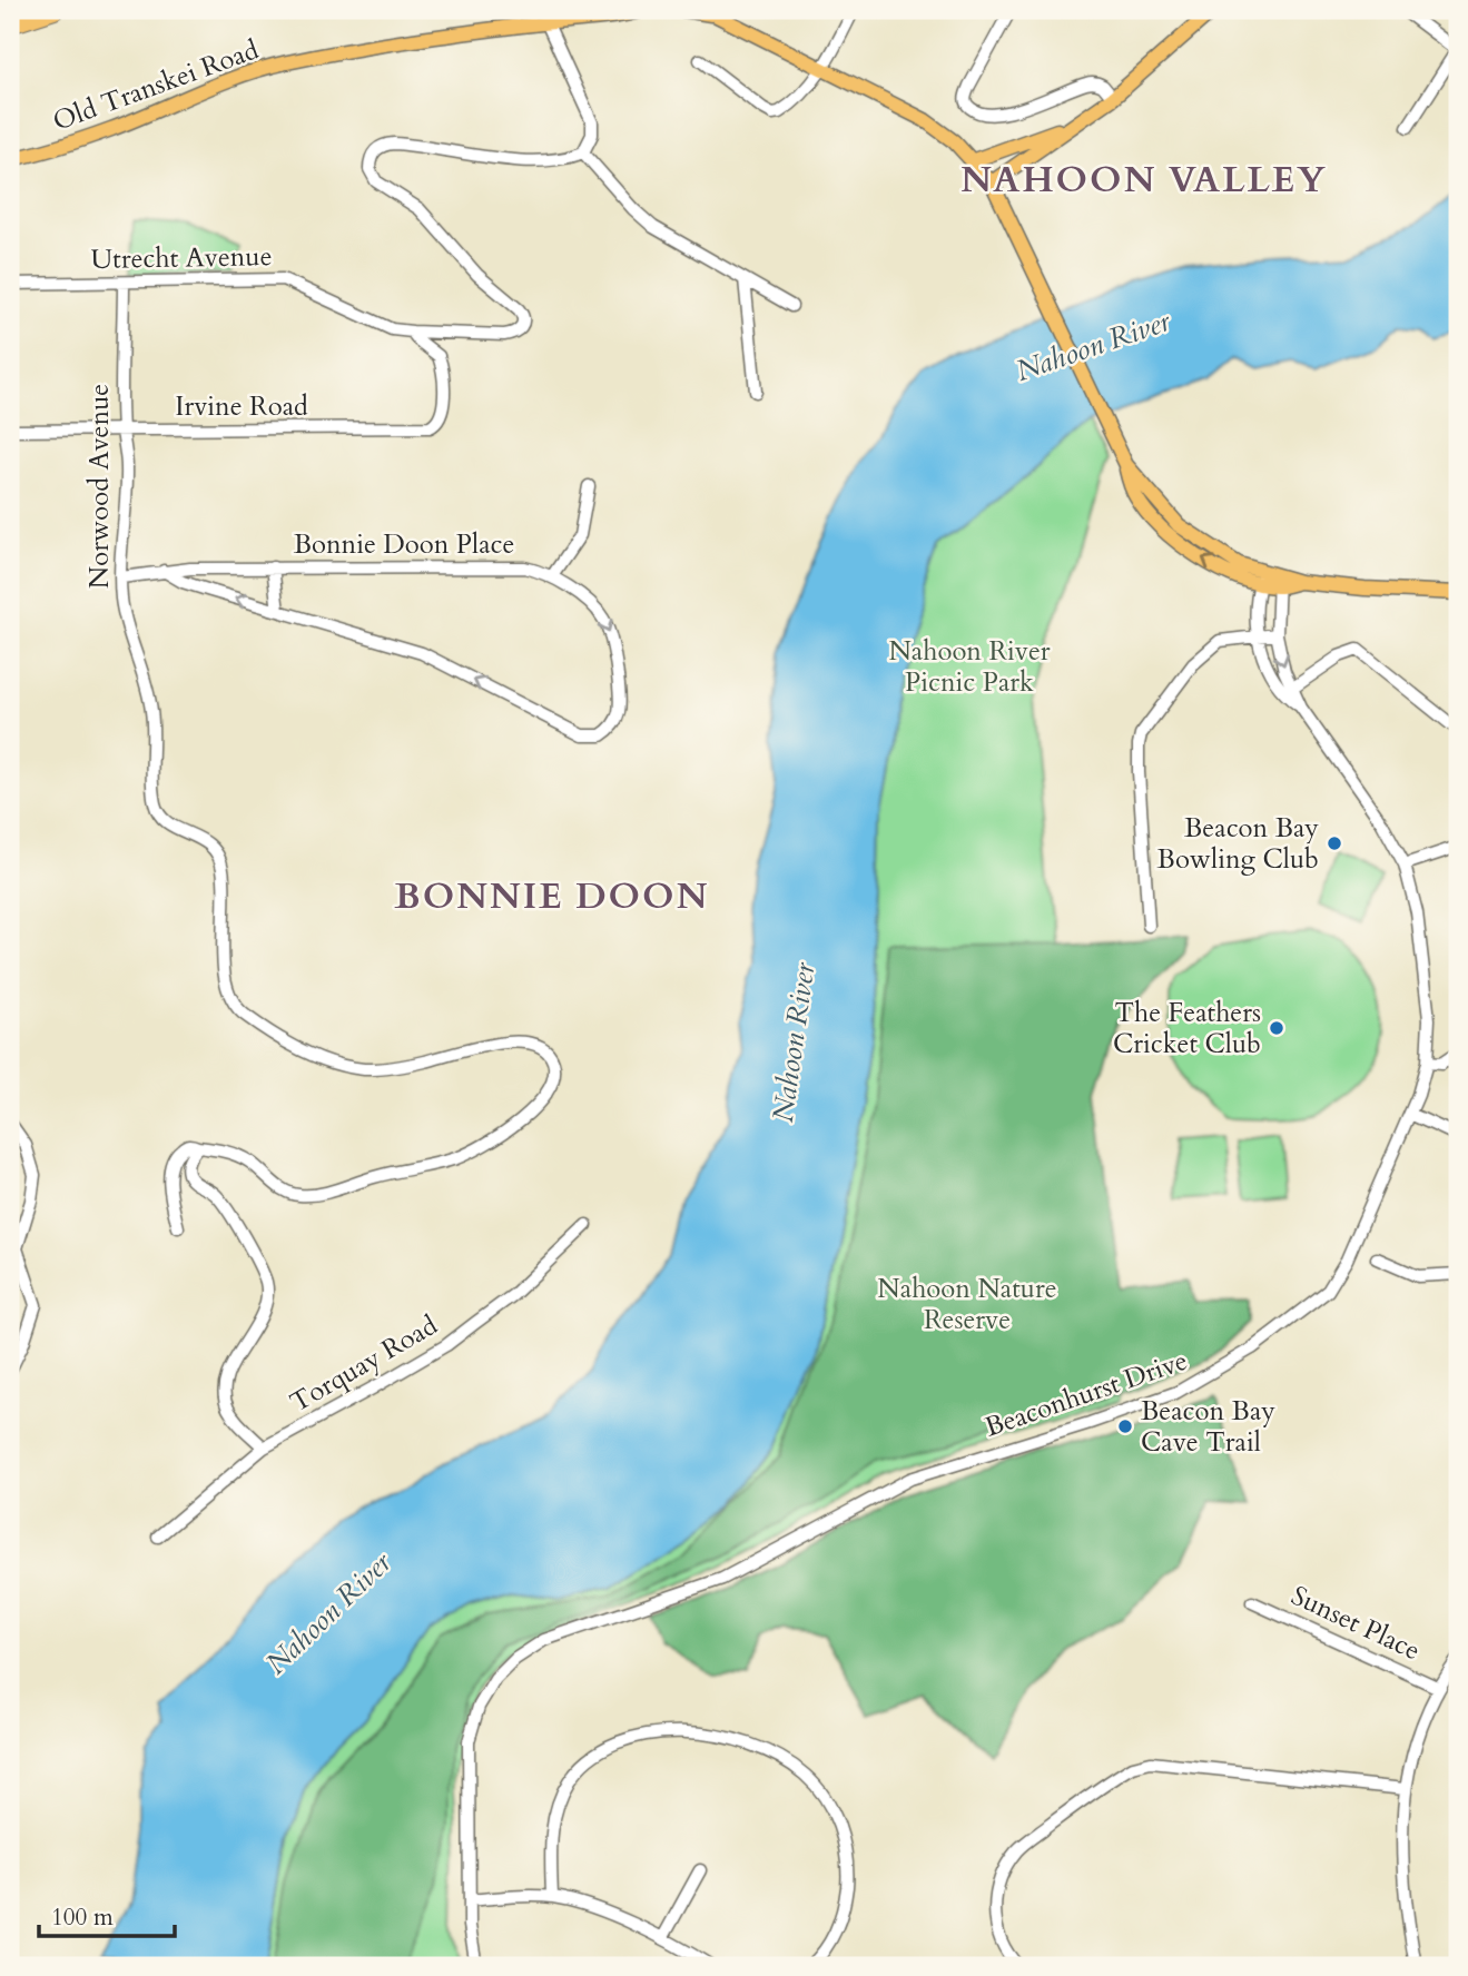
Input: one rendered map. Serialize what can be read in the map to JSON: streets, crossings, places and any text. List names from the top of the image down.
{
  "streets": {
    "main road": ["Old Transkei Road"],
    "street": [
      "Utrecht Avenue",
      "Irvine Road",
      "Norwood Avenue",
      "Bonnie Doon Place",
      "Torquay Road",
      "Beaconhurst Drive",
      "Sunset Place"
    ]
  },
  "crossings": [
    ["Utrecht Avenue", "Irvine Road"],
    ["Utrecht Avenue", "Norwood Avenue"],
    ["Irvine Road", "Norwood Avenue"],
    ["Norwood Avenue", "Bonnie Doon Place"]
  ],
  "districts": ["NAHOON VALLEY", "BONNIE DOON"],
  "water": ["Nahoon River"],
  "parks": ["Nahoon River Picnic Park", "Nahoon Nature Reserve"],
  "places": ["Beacon Bay Bowling Club", "The Feathers Cricket Club", "Beacon Bay Cave Trail"],
  "scale_bar": "100 m"
}
